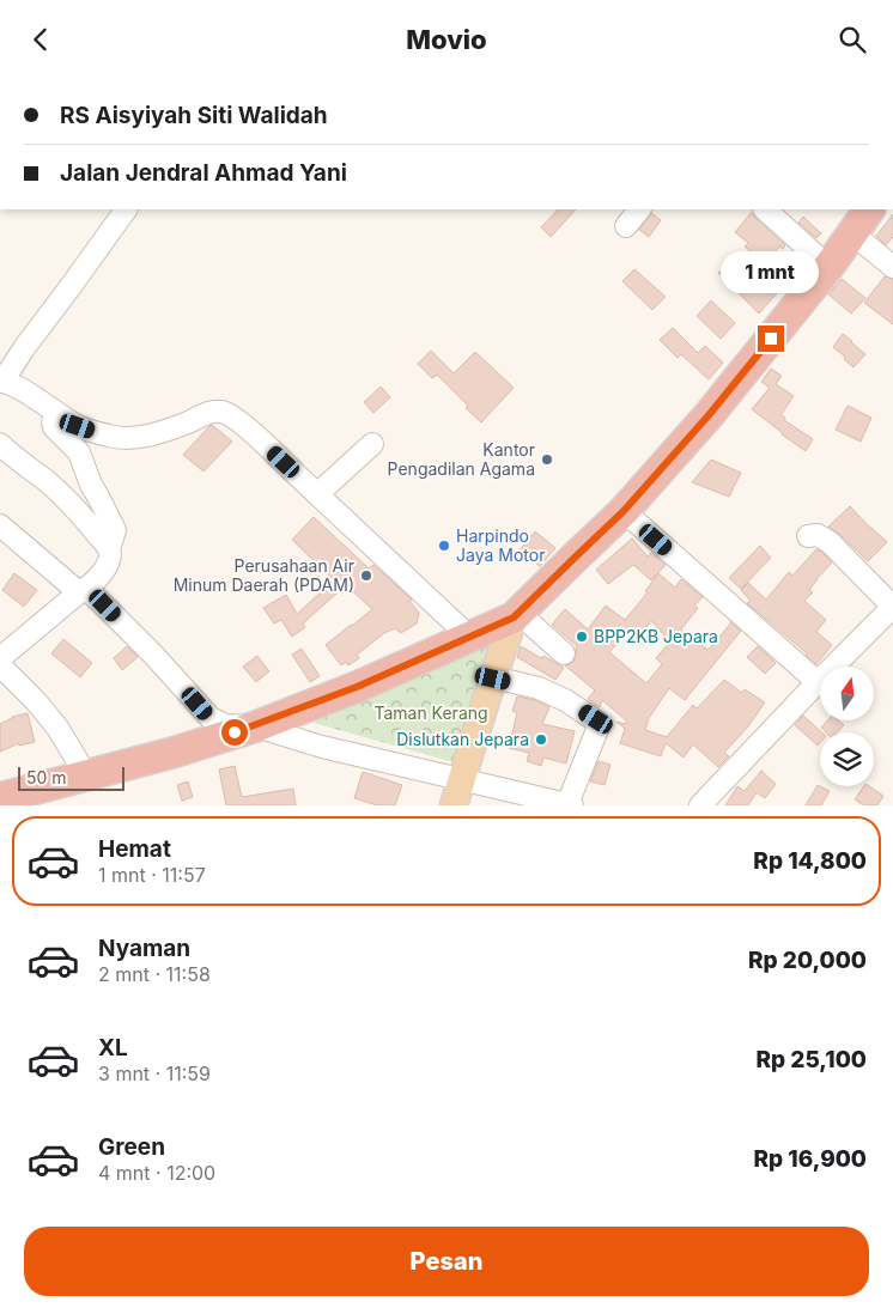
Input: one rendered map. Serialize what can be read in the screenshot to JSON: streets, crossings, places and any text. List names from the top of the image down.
{
  "parks": ["Taman Kerang"],
  "places": [
    "Kantor Pengadilan Agama",
    "Harpindo Jaya Motor",
    "Perusahaan Air Minum Daerah (PDAM)",
    "BPP2KB Jepara",
    "Dislutkan Jepara"
  ],
  "scale_bar": "50 m",
  "north": "top",
  "page": {
    "header": "Movio",
    "banner": ["RS Aisyiyah Siti Walidah", "Jalan Jendral Ahmad Yani"],
    "bubble": "1 mnt",
    "scale": "50 m",
    "list": [
      {
        "name": "Hemat",
        "note": "1 mnt · 11:57",
        "value": "Rp 14,800"
      },
      {
        "name": "Nyaman",
        "note": "2 mnt · 11:58",
        "value": "Rp 20,000"
      },
      {
        "name": "XL",
        "note": "3 mnt · 11:59",
        "value": "Rp 25,100"
      },
      {
        "name": "Green",
        "note": "4 mnt · 12:00",
        "value": "Rp 16,900"
      }
    ],
    "buttons": "Pesan"
  }
}
